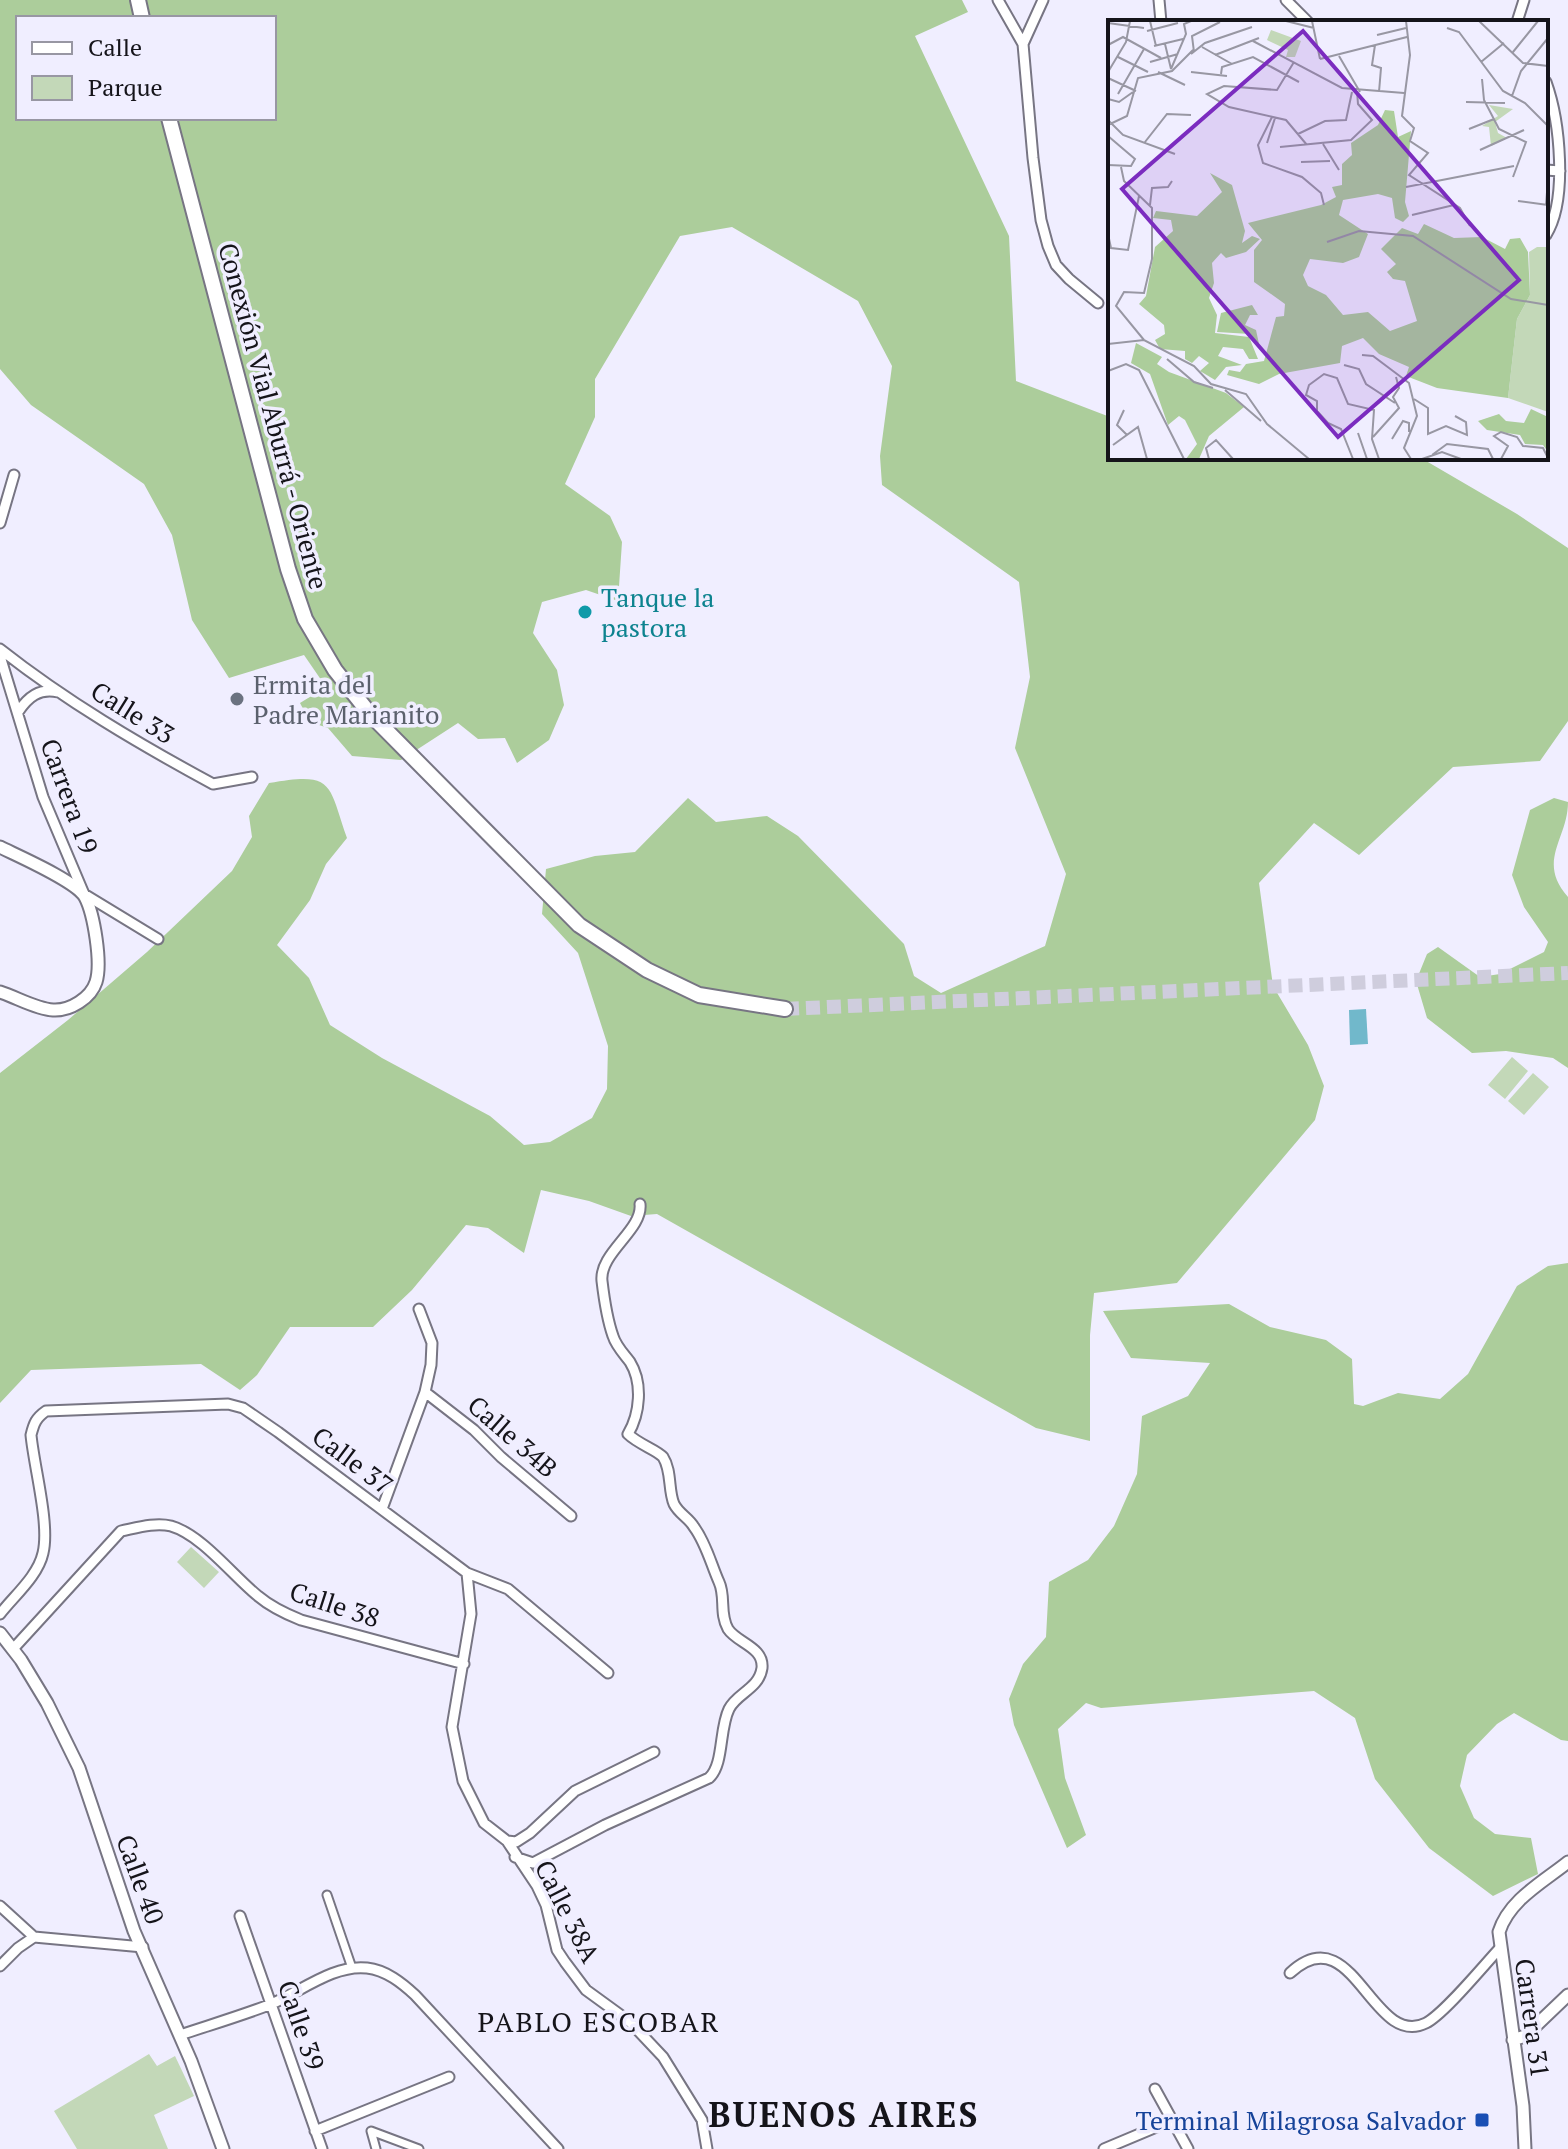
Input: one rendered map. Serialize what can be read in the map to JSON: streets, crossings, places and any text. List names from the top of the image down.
{
  "streets": {
    "main road": ["Conexión Vial Aburrá - Oriente"],
    "street": [
      "Calle 33",
      "Carrera 19",
      "Calle 34B",
      "Calle 37",
      "Calle 38",
      "Calle 40",
      "Calle 38A",
      "Carrera 31",
      "Calle 39"
    ]
  },
  "crossings": [
    ["Calle 33", "Carrera 19"],
    ["Calle 37", "Calle 38A"],
    ["Calle 38", "Calle 40"],
    ["Calle 38", "Calle 38A"]
  ],
  "districts": ["PABLO ESCOBAR", "BUENOS AIRES"],
  "places": {
    "other": ["Tanque la pastora", "Ermita del Padre Marianito"],
    "transit": ["Terminal Milagrosa Salvador"]
  },
  "legend": ["Calle", "Parque"]
}
